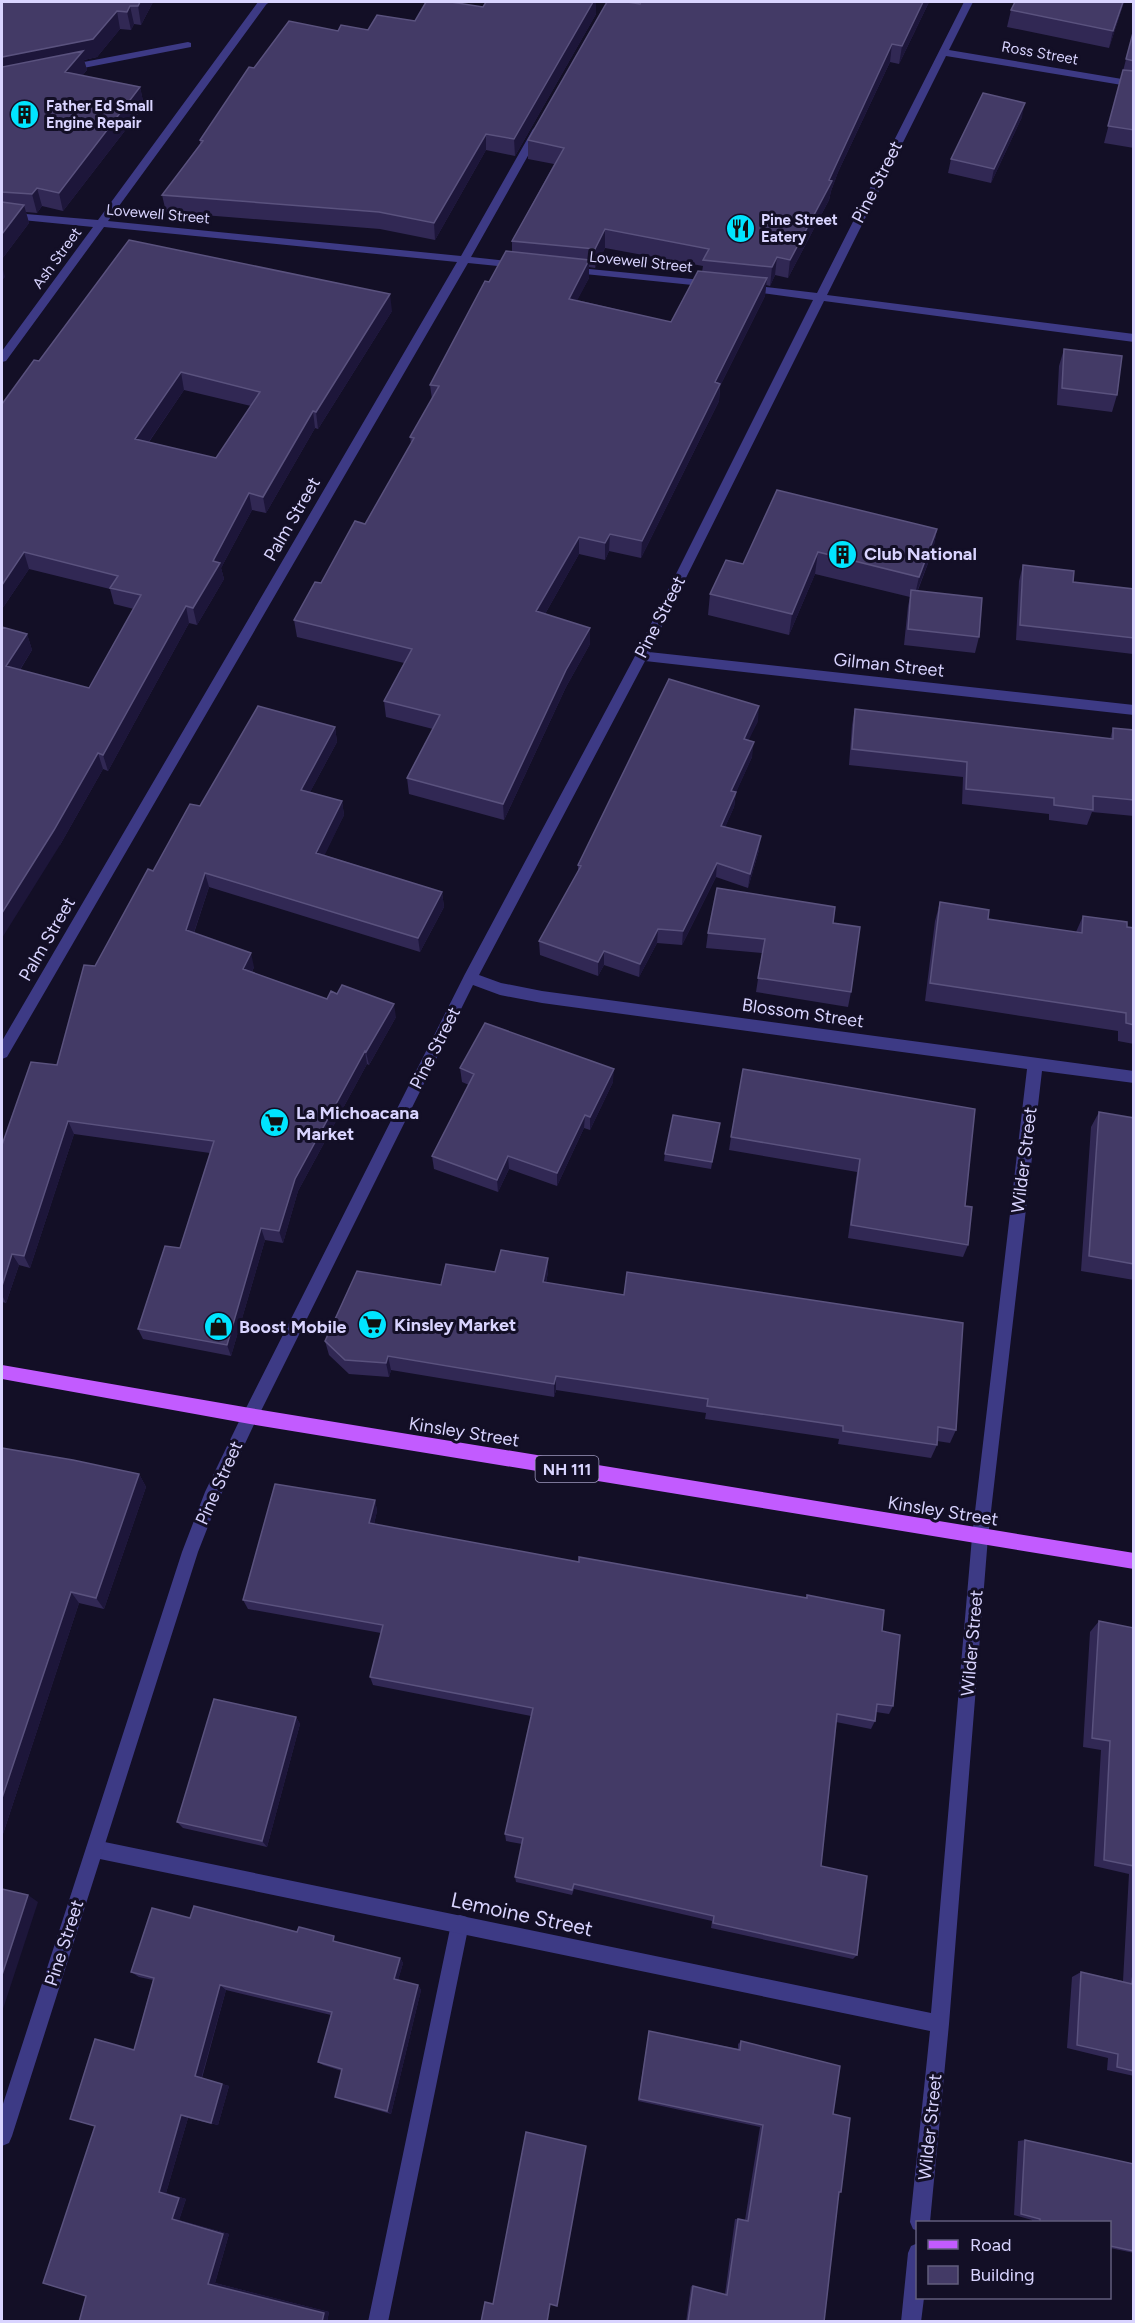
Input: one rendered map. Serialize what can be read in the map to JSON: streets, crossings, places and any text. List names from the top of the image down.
{
  "streets": {
    "main road": ["Kinsley Street", "NH 111"],
    "street": [
      "Ross Street",
      "Pine Street",
      "Lovewell Street",
      "Ash Street",
      "Palm Street",
      "Gilman Street",
      "Blossom Street",
      "Wilder Street",
      "Lemoine Street"
    ]
  },
  "crossings": [
    ["Ross Street", "Pine Street"],
    ["Pine Street", "Gilman Street"],
    ["Pine Street", "Blossom Street"],
    ["Pine Street", "Kinsley Street"],
    ["Pine Street", "Lemoine Street"],
    ["Lovewell Street", "Ash Street"],
    ["Lovewell Street", "Palm Street"],
    ["Blossom Street", "Wilder Street"],
    ["Wilder Street", "Kinsley Street"],
    ["Wilder Street", "Lemoine Street"]
  ],
  "places": {
    "building": ["Father Ed Small Engine Repair", "Club National"],
    "restaurant": ["Pine Street Eatery"],
    "supermarket": ["La Michoacana Market", "Kinsley Market"],
    "shop": ["Boost Mobile"]
  },
  "legend": ["Road", "Building"]
}
